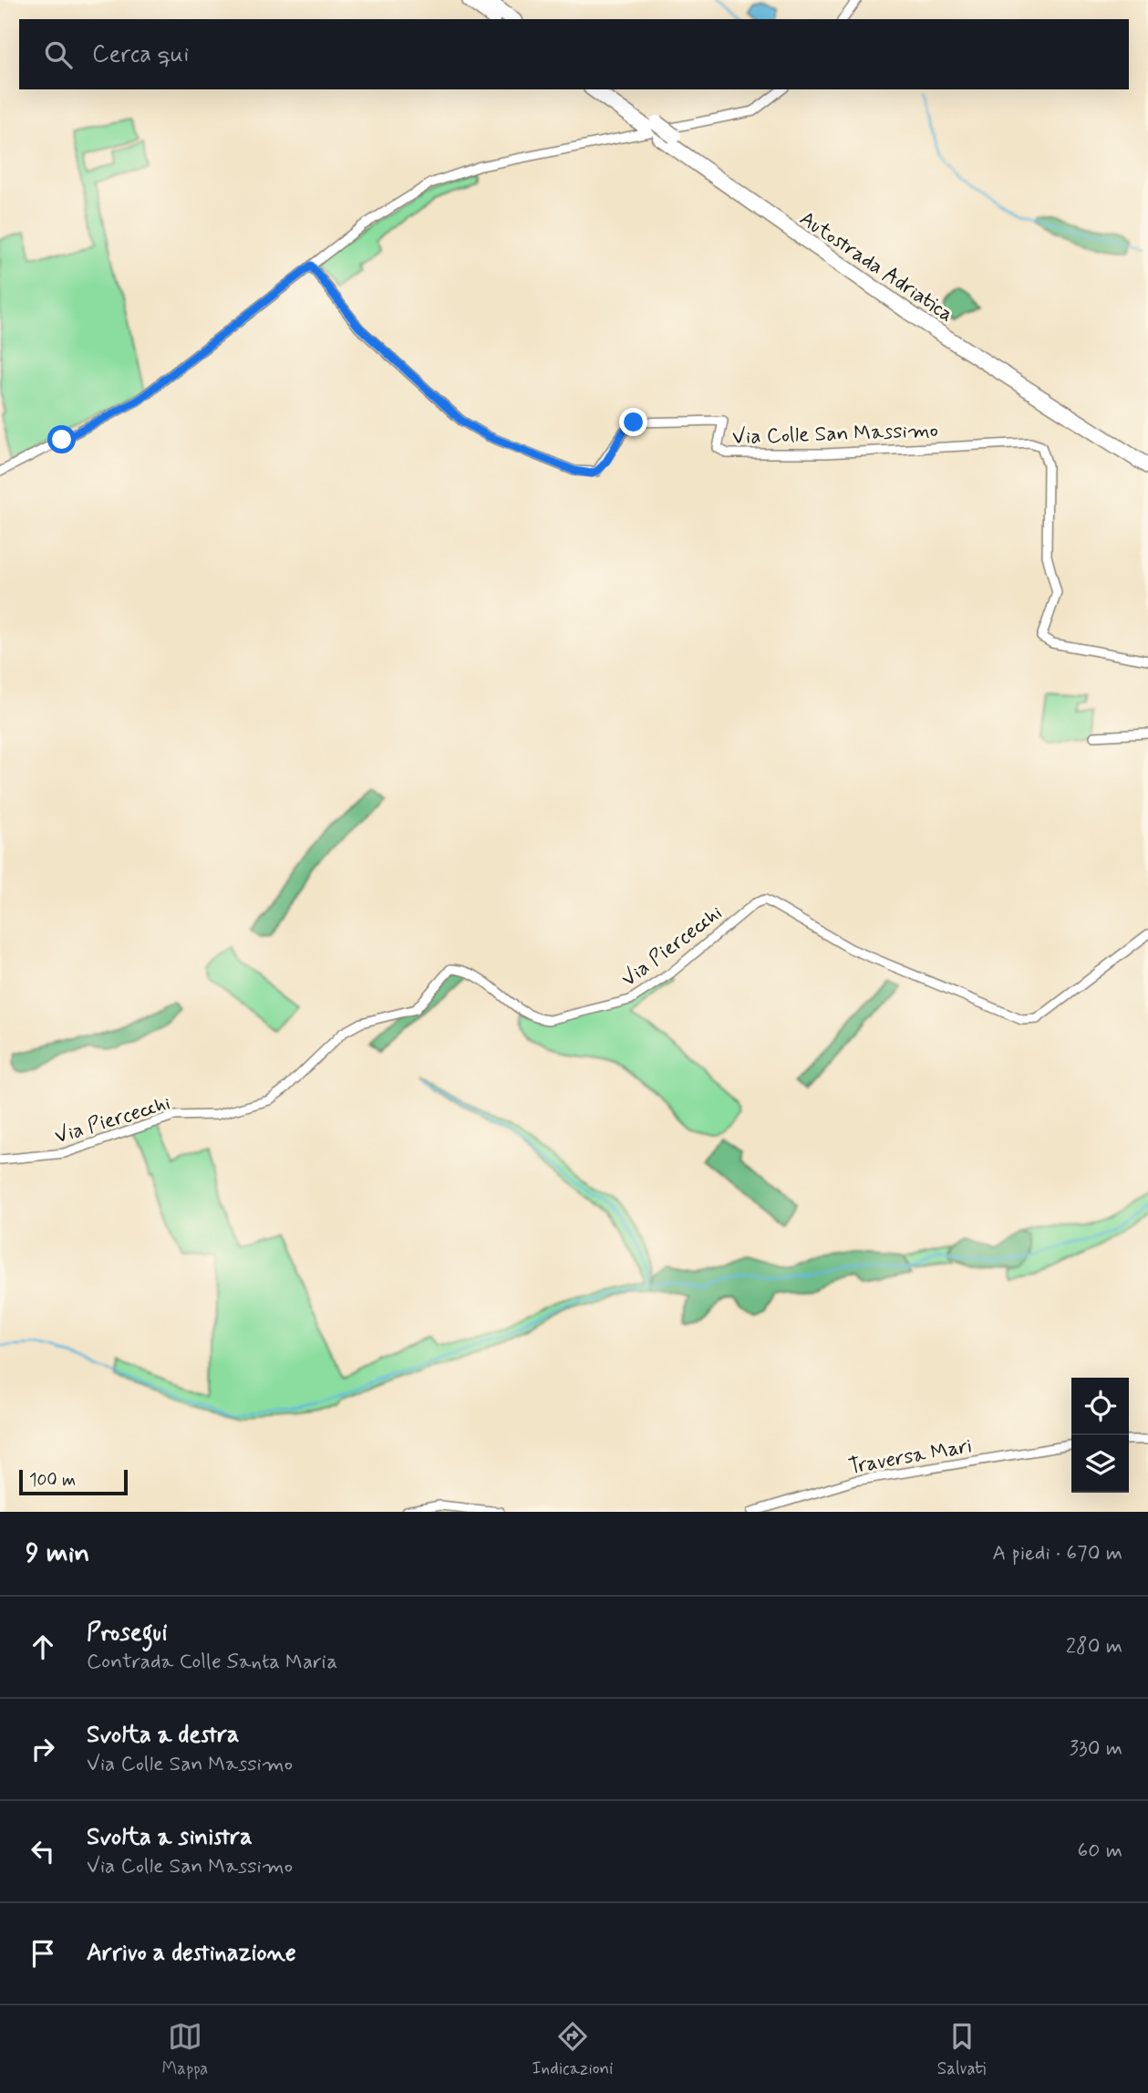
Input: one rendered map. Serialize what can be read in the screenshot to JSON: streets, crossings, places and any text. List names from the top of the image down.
{
  "streets": {
    "highway": ["Autostrada Adriatica"],
    "street": ["Via Colle San Massimo", "Via Piercecchi", "Traversa Mari"]
  },
  "scale_bar": "100 m",
  "page": {
    "search": "Cerca qui",
    "scale": "100 m",
    "heading": ["9 min", "A piedi · 670 m"],
    "list": [
      ["Prosegui", "Contrada Colle Santa Maria", "280 m"],
      ["Svolta a destra", "Via Colle San Massimo", "330 m"],
      ["Svolta a sinistra", "Via Colle San Massimo", "60 m"],
      "Arrivo a destinazione"
    ],
    "nav": ["Mappa", "Indicazioni", "Salvati"]
  }
}
